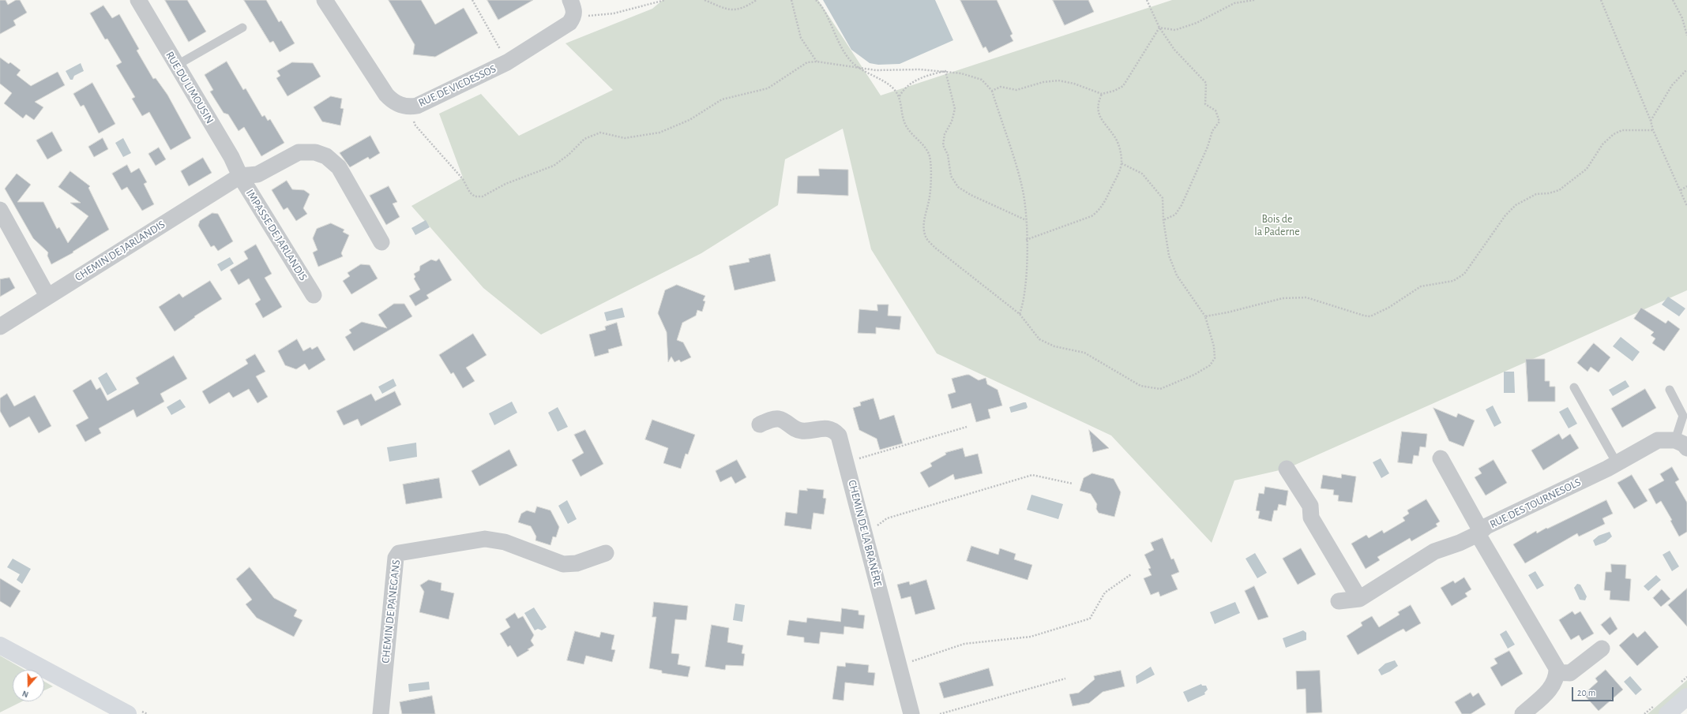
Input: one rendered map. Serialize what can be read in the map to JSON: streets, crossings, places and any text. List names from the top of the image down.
{
  "streets": {
    "street": [
      "RUE DE VICDESSOS",
      "RUE DU LIMOUSIN",
      "IMPASSE DE JARLANDIS",
      "CHEMIN DE JARLANDIS",
      "RUE DES TOURNESOLS",
      "CHEMIN DE LA BRANÈRE",
      "CHEMIN DE PANEGANS"
    ]
  },
  "crossings": [
    ["RUE DU LIMOUSIN", "IMPASSE DE JARLANDIS"],
    ["RUE DU LIMOUSIN", "CHEMIN DE JARLANDIS"],
    ["IMPASSE DE JARLANDIS", "CHEMIN DE JARLANDIS"]
  ],
  "parks": ["Bois de la Paderne"],
  "scale_bar": "20 m",
  "north": "bottom"
}
